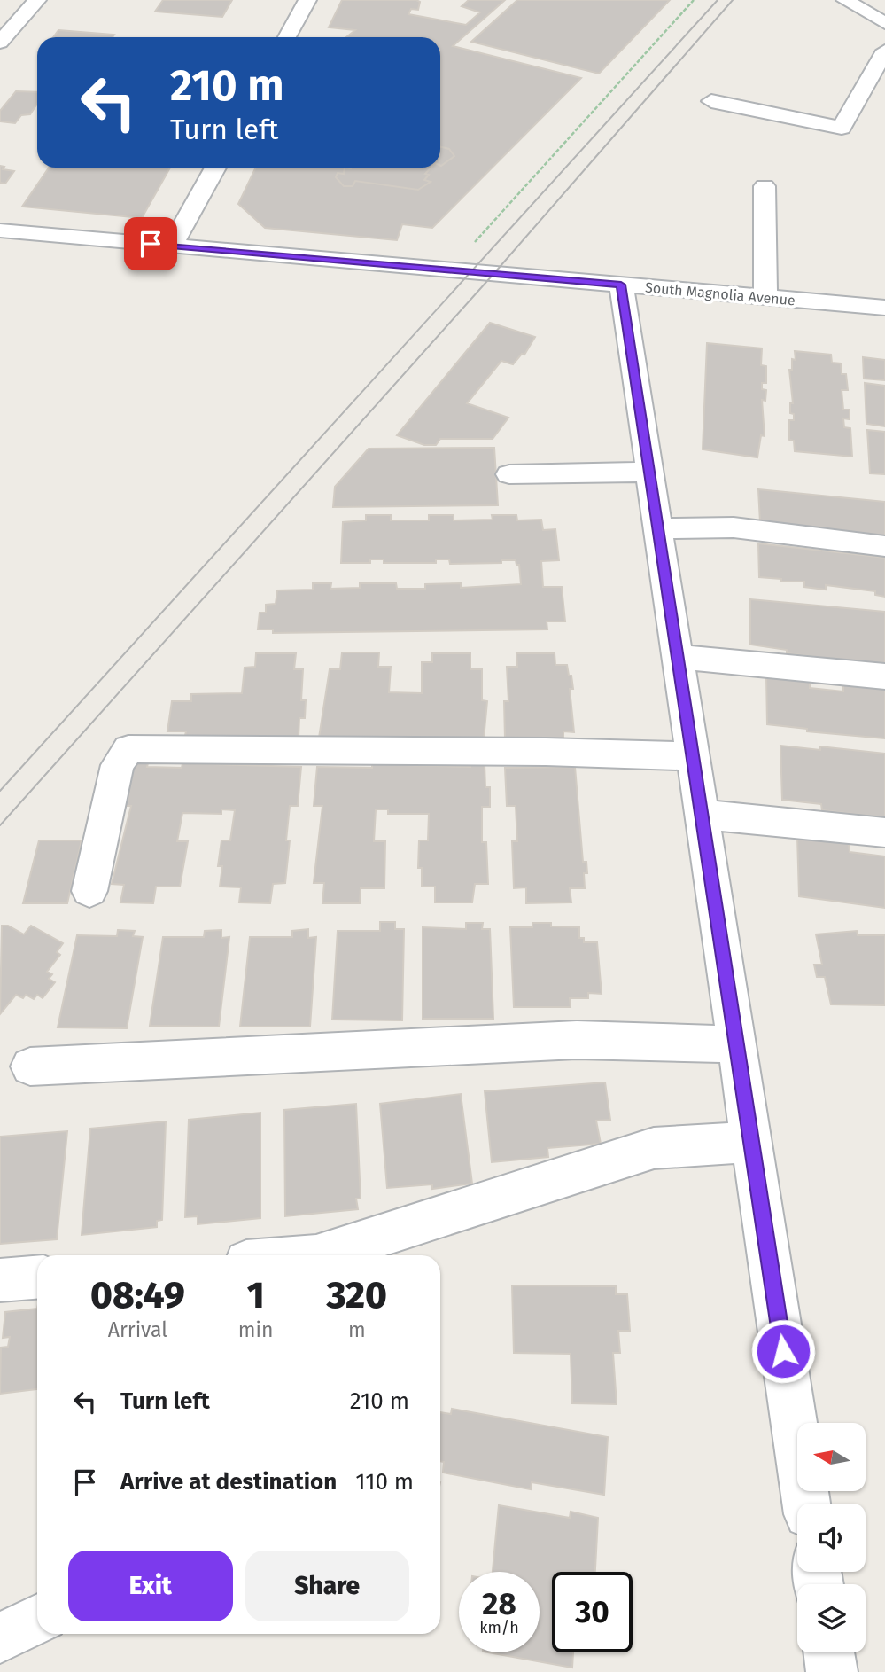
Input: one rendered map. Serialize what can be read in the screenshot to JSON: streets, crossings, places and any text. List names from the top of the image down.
{
  "streets": {
    "street": ["South Magnolia Avenue"]
  },
  "north": "left",
  "page": {
    "turn": ["210 m", "Turn left"],
    "eta": [
      "08:49",
      "Arrival",
      "1",
      "min",
      "320",
      "m"
    ],
    "list": [
      {
        "name": "Turn left",
        "value": "210 m"
      },
      {
        "name": "Arrive at destination",
        "value": "110 m"
      }
    ],
    "buttons": ["Exit", "Share"],
    "speed": "28 km/h",
    "limit": "30"
  }
}
